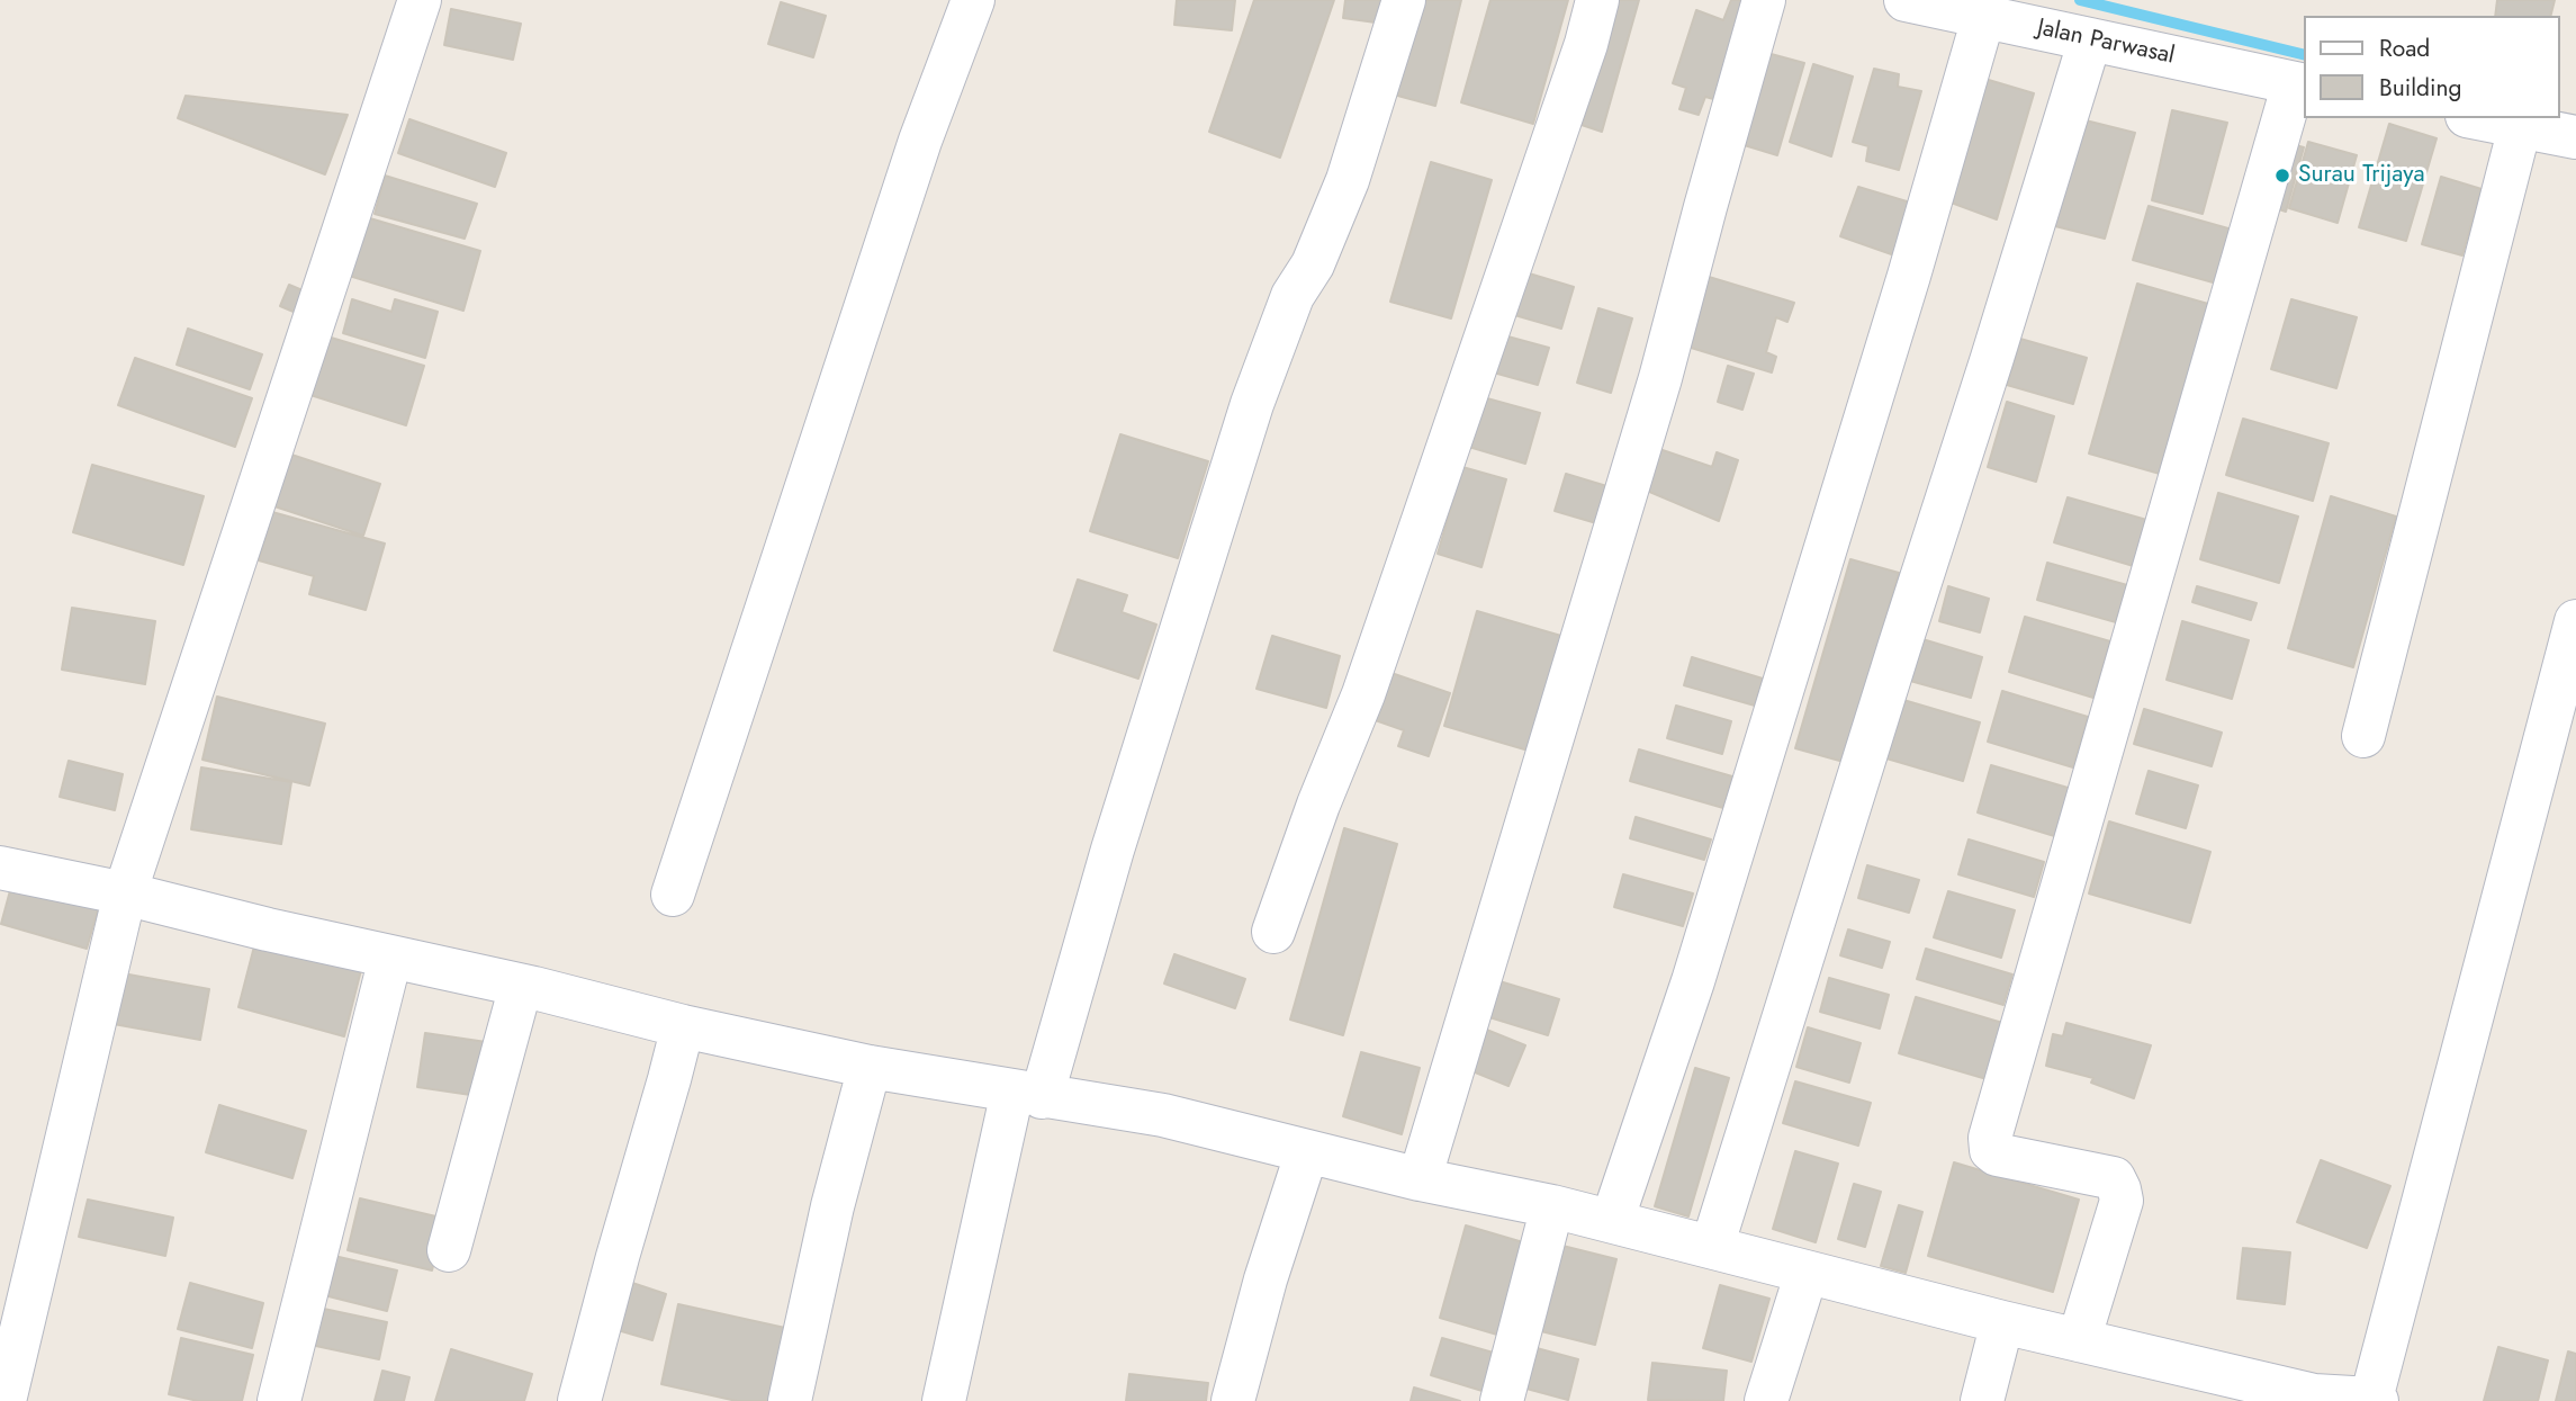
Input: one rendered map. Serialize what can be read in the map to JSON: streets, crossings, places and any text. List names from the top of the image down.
{
  "streets": {
    "street": ["Jalan Parwasal"]
  },
  "places": ["Surau Trijaya"],
  "legend": ["Road", "Building"]
}
